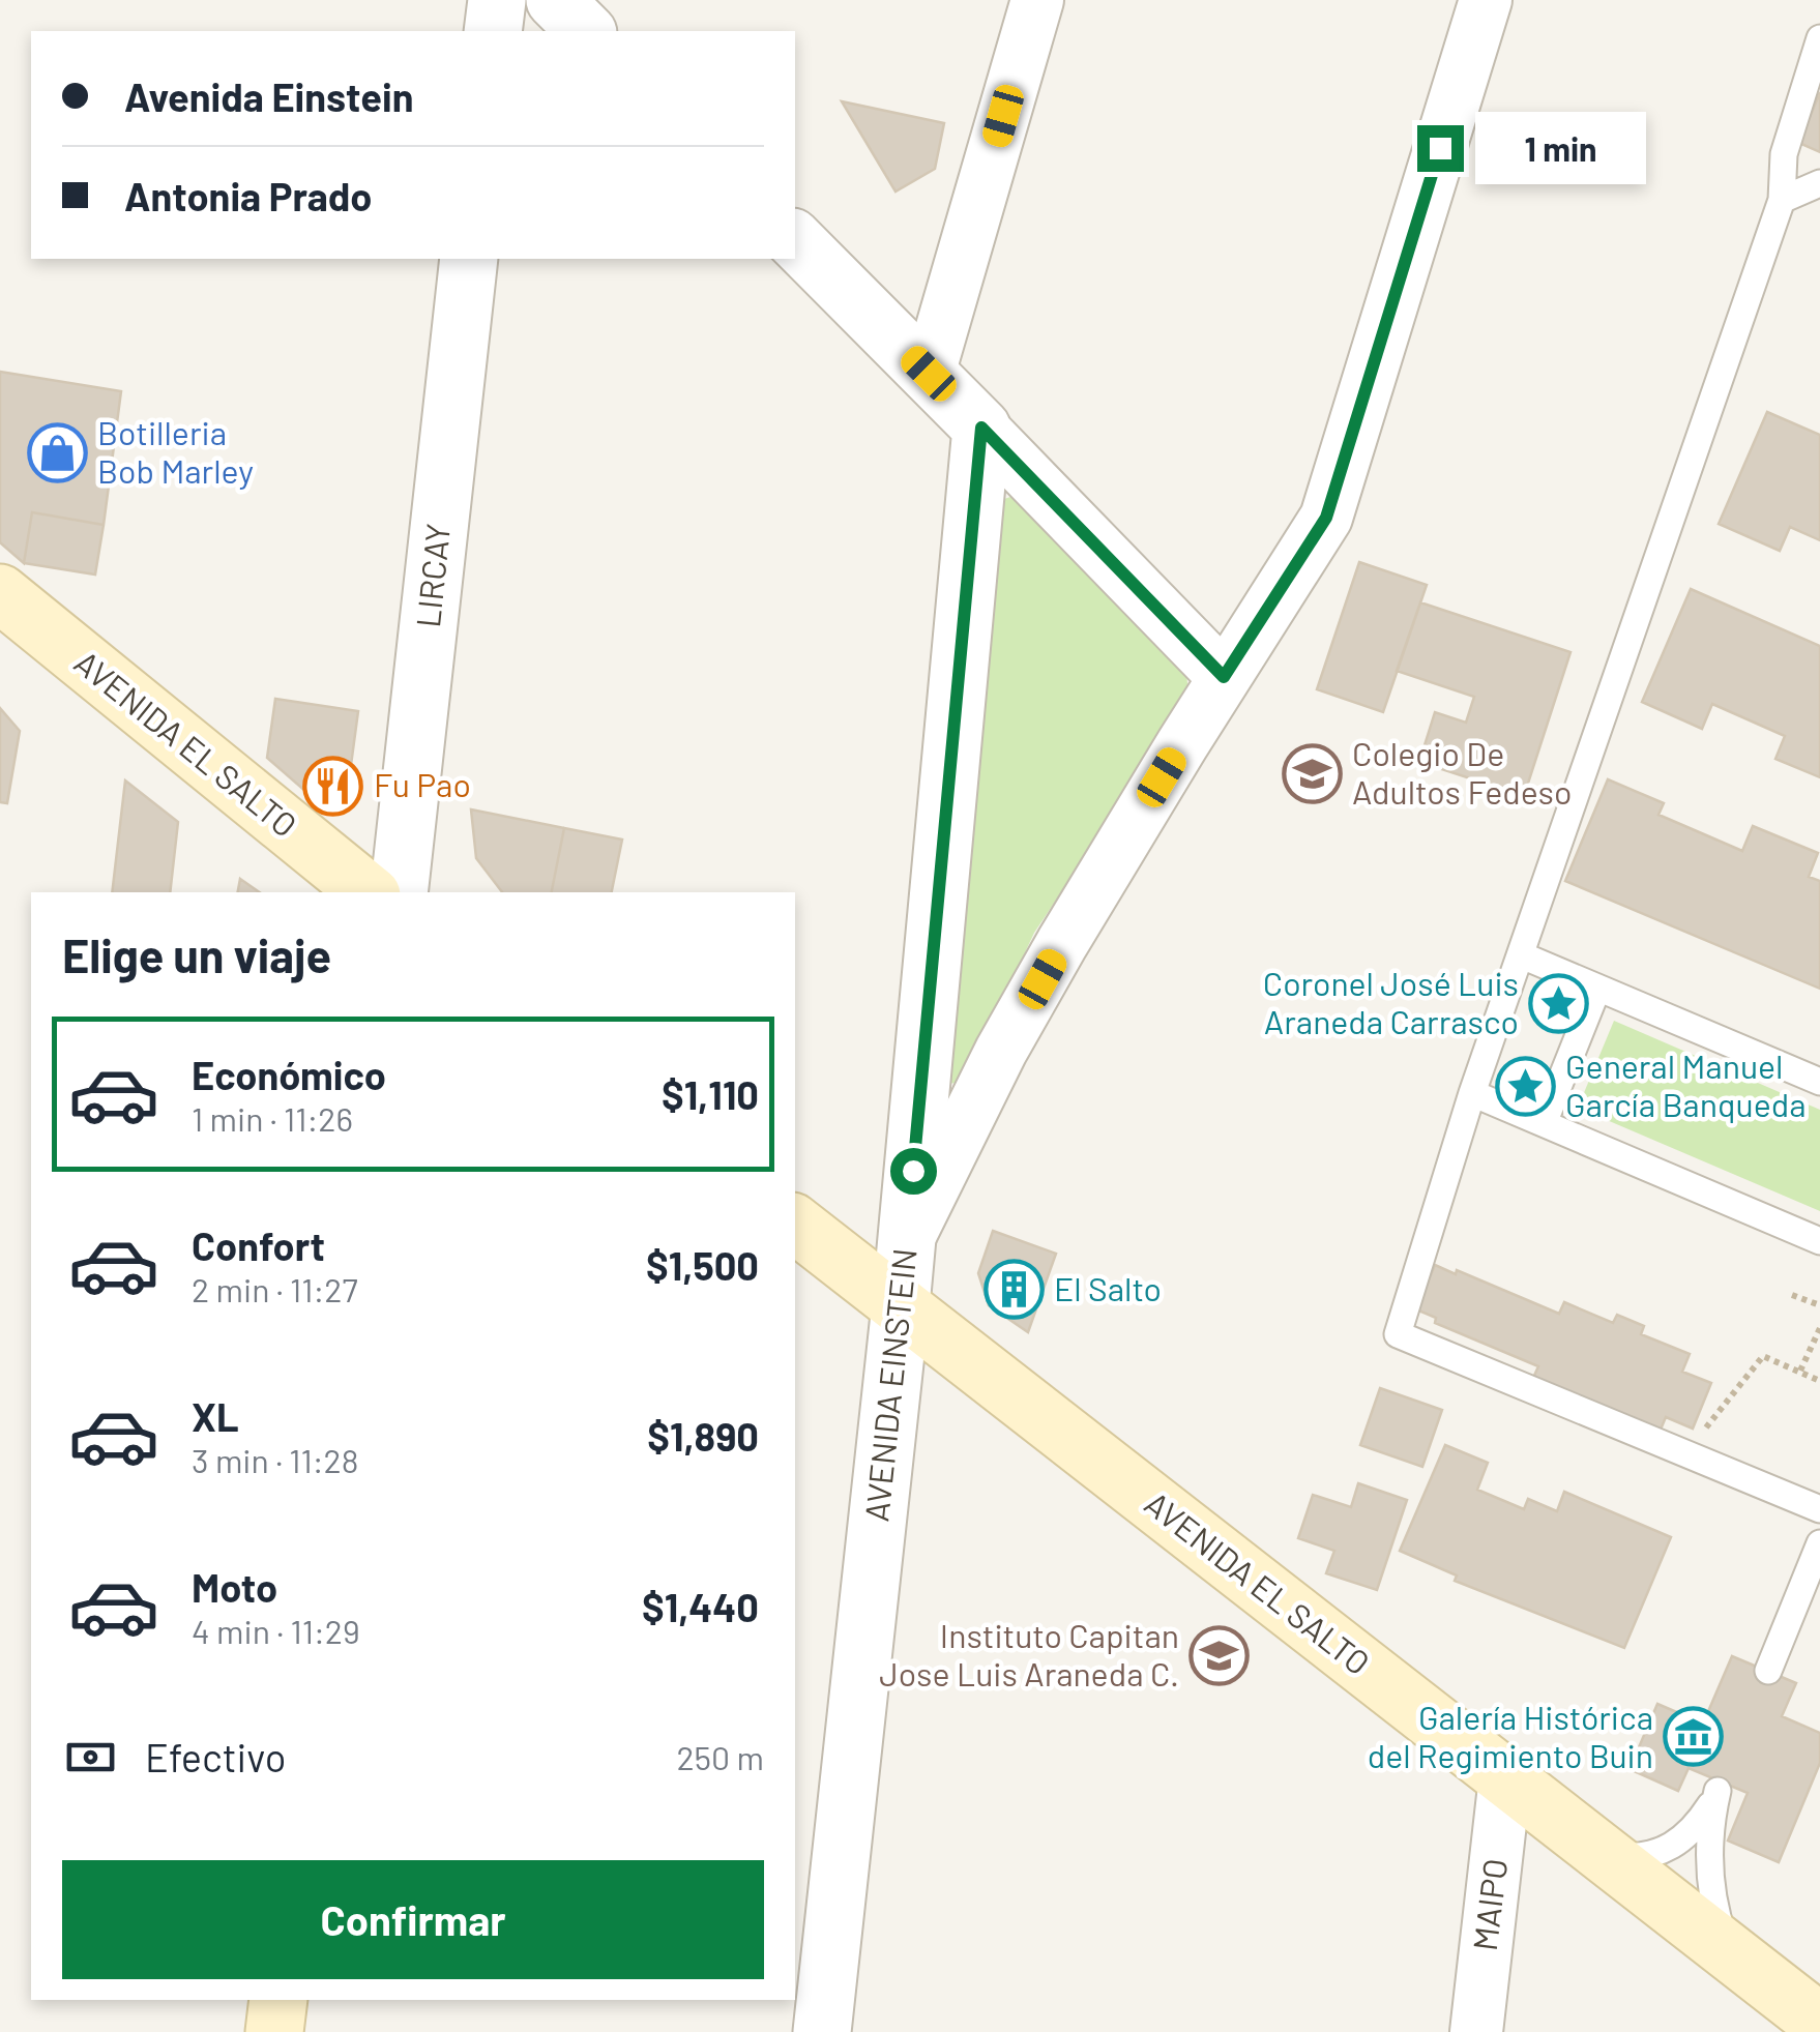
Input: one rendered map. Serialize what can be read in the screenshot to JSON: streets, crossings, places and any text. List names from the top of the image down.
{
  "streets": {
    "main road": ["AVENIDA EL SALTO"],
    "street": ["LIRCAY", "AVENIDA EINSTEIN", "MAIPO"]
  },
  "crossings": [
    ["AVENIDA EL SALTO", "AVENIDA EINSTEIN"],
    ["AVENIDA EL SALTO", "MAIPO"]
  ],
  "places": {
    "shop": ["Botilleria Bob Marley"],
    "school or university": ["Colegio De Adultos Fedeso", "Instituto Capitan Jose Luis Araneda C."],
    "restaurant": ["Fu Pao"],
    "place": ["Coronel José Luis Araneda Carrasco", "General Manuel García Banqueda"],
    "building": ["El Salto"],
    "museum": ["Galería Histórica del Regimiento Buin"]
  },
  "page": {
    "banner": ["Avenida Einstein", "Antonia Prado"],
    "bubble": "1 min",
    "heading": "Elige un viaje",
    "list": [
      {
        "name": "Económico",
        "note": "1 min · 11:26",
        "value": "$1,110"
      },
      {
        "name": "Confort",
        "note": "2 min · 11:27",
        "value": "$1,500"
      },
      {
        "name": "XL",
        "note": "3 min · 11:28",
        "value": "$1,890"
      },
      {
        "name": "Moto",
        "note": "4 min · 11:29",
        "value": "$1,440"
      }
    ],
    "pay": ["Efectivo", "250 m"],
    "buttons": "Confirmar"
  }
}
